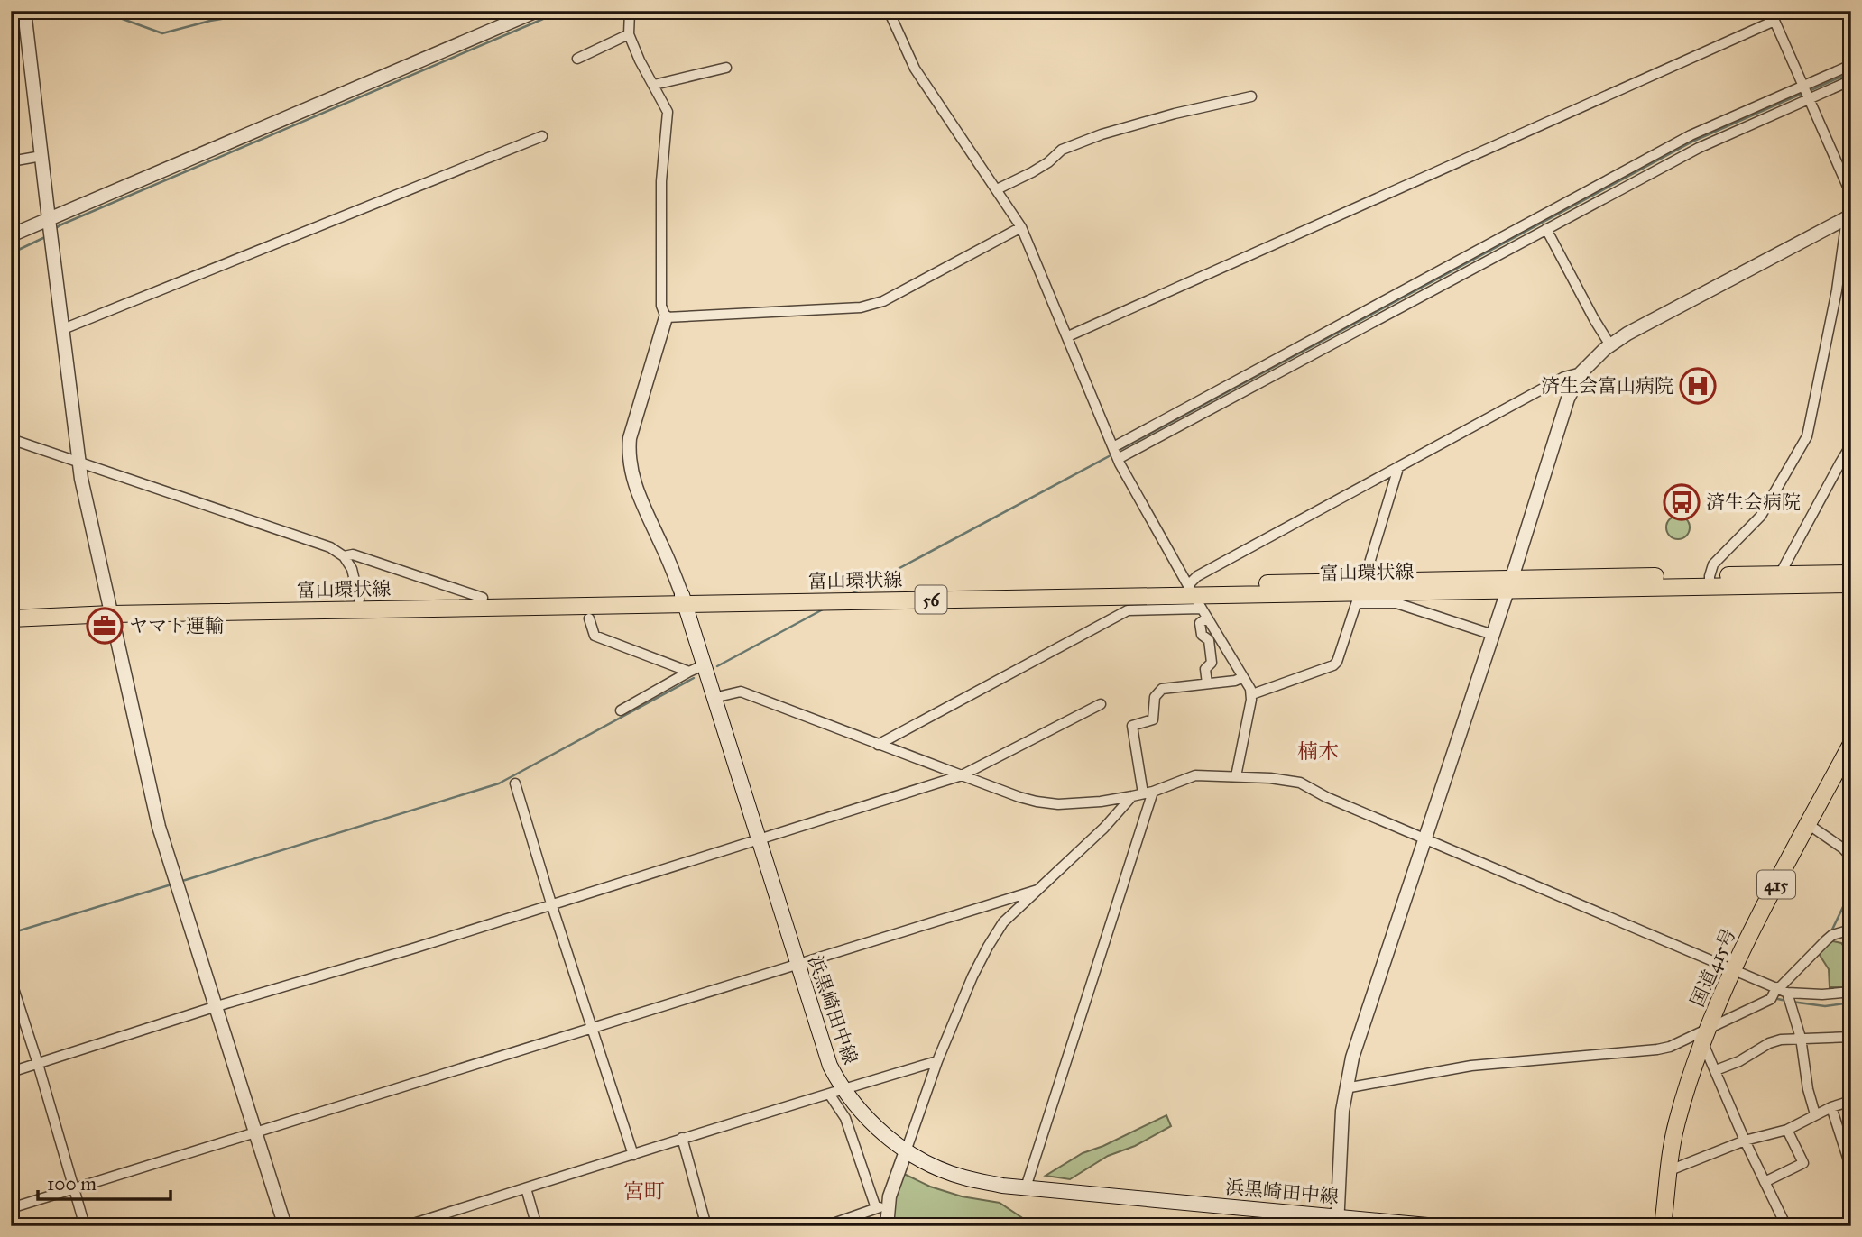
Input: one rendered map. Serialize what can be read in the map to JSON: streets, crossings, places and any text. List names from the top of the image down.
{
  "streets": {
    "main road": [
      "富山環状線",
      "56",
      "415",
      "国道415号",
      "浜黒崎田中線"
    ]
  },
  "crossings": [
    ["富山環状線", "浜黒崎田中線"]
  ],
  "districts": ["楠木", "宮町"],
  "places": {
    "hospital": ["済生会富山病院"],
    "bus stop": ["済生会病院"],
    "office": ["ヤマト運輸"]
  },
  "scale_bar": "100 m"
}
